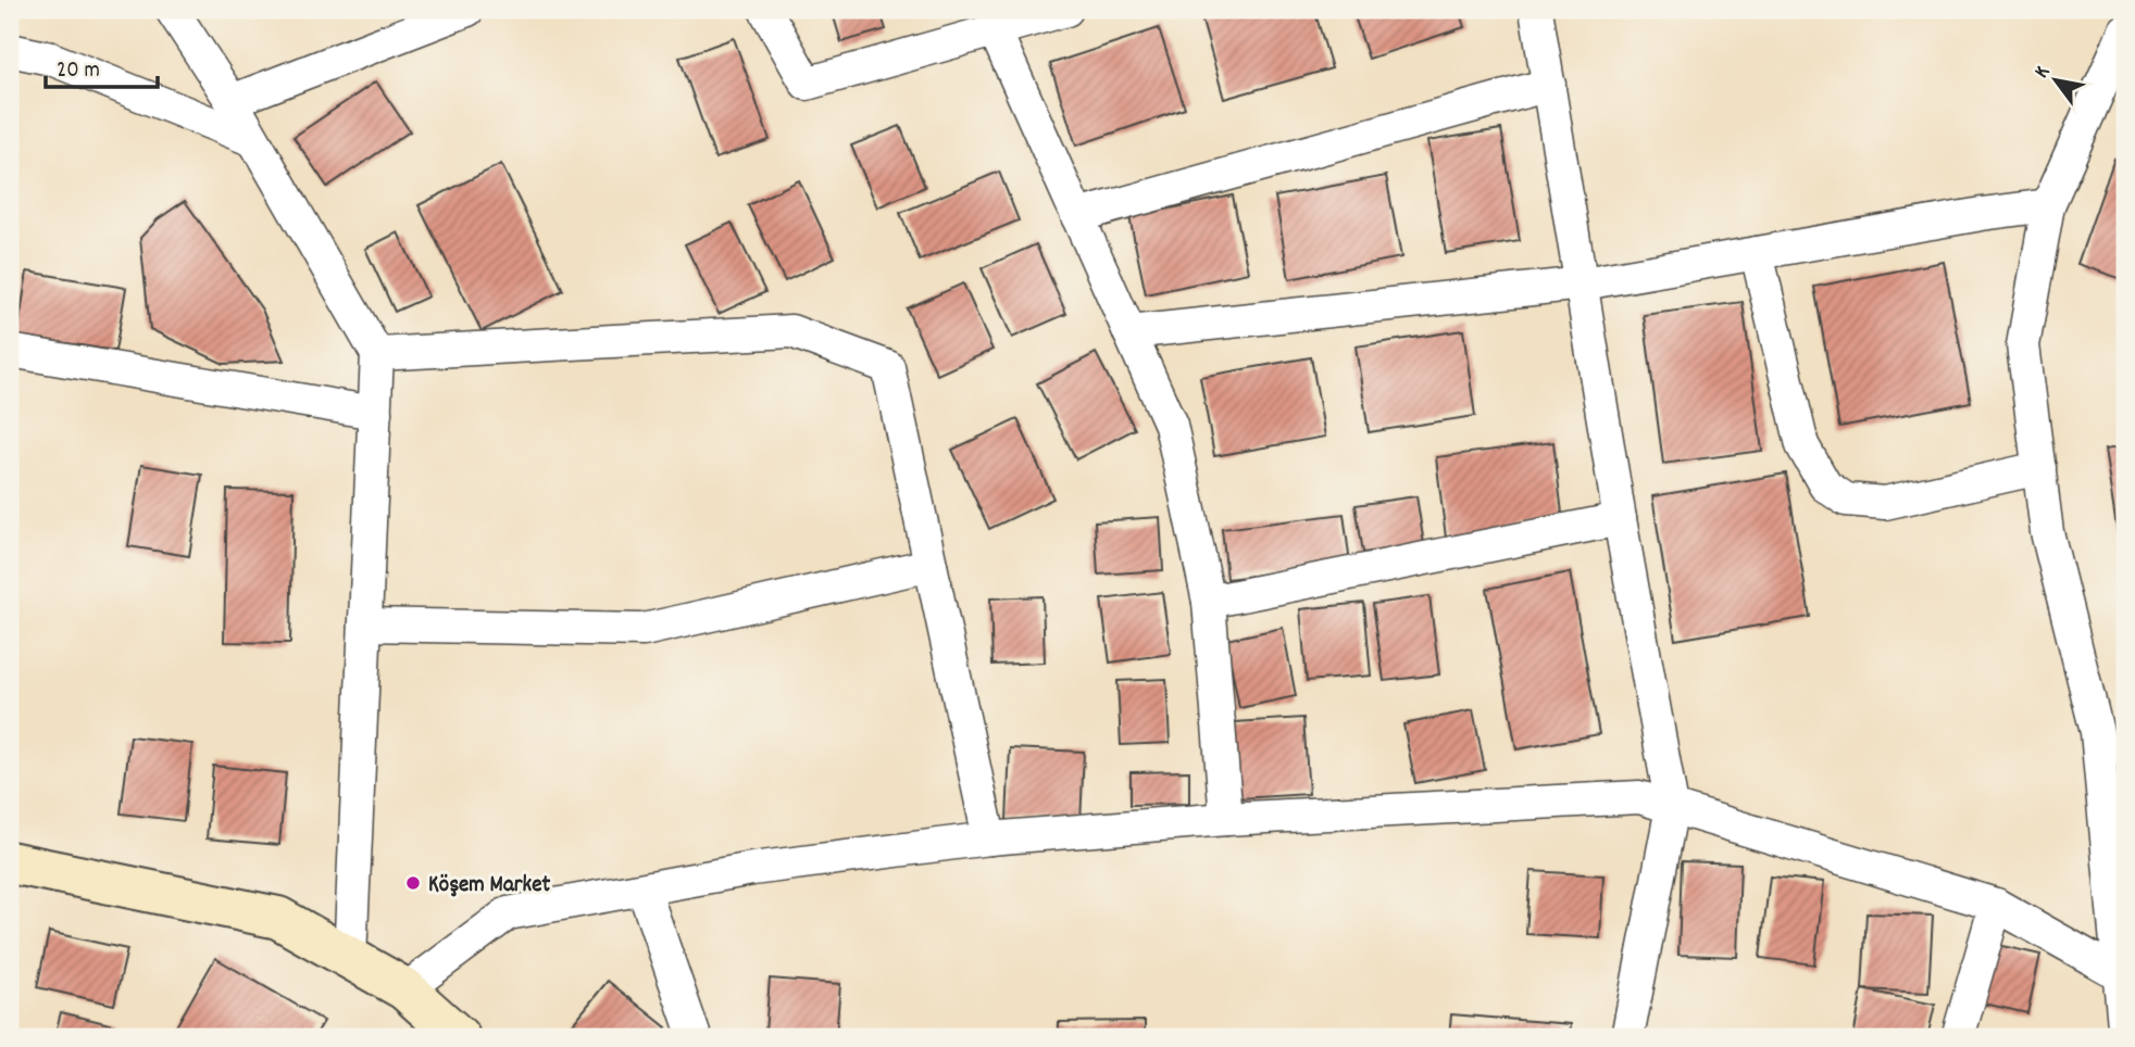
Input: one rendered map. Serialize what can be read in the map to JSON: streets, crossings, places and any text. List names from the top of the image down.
{
  "places": ["Köşem Market"],
  "scale_bar": "20 m",
  "north": "top left"
}
